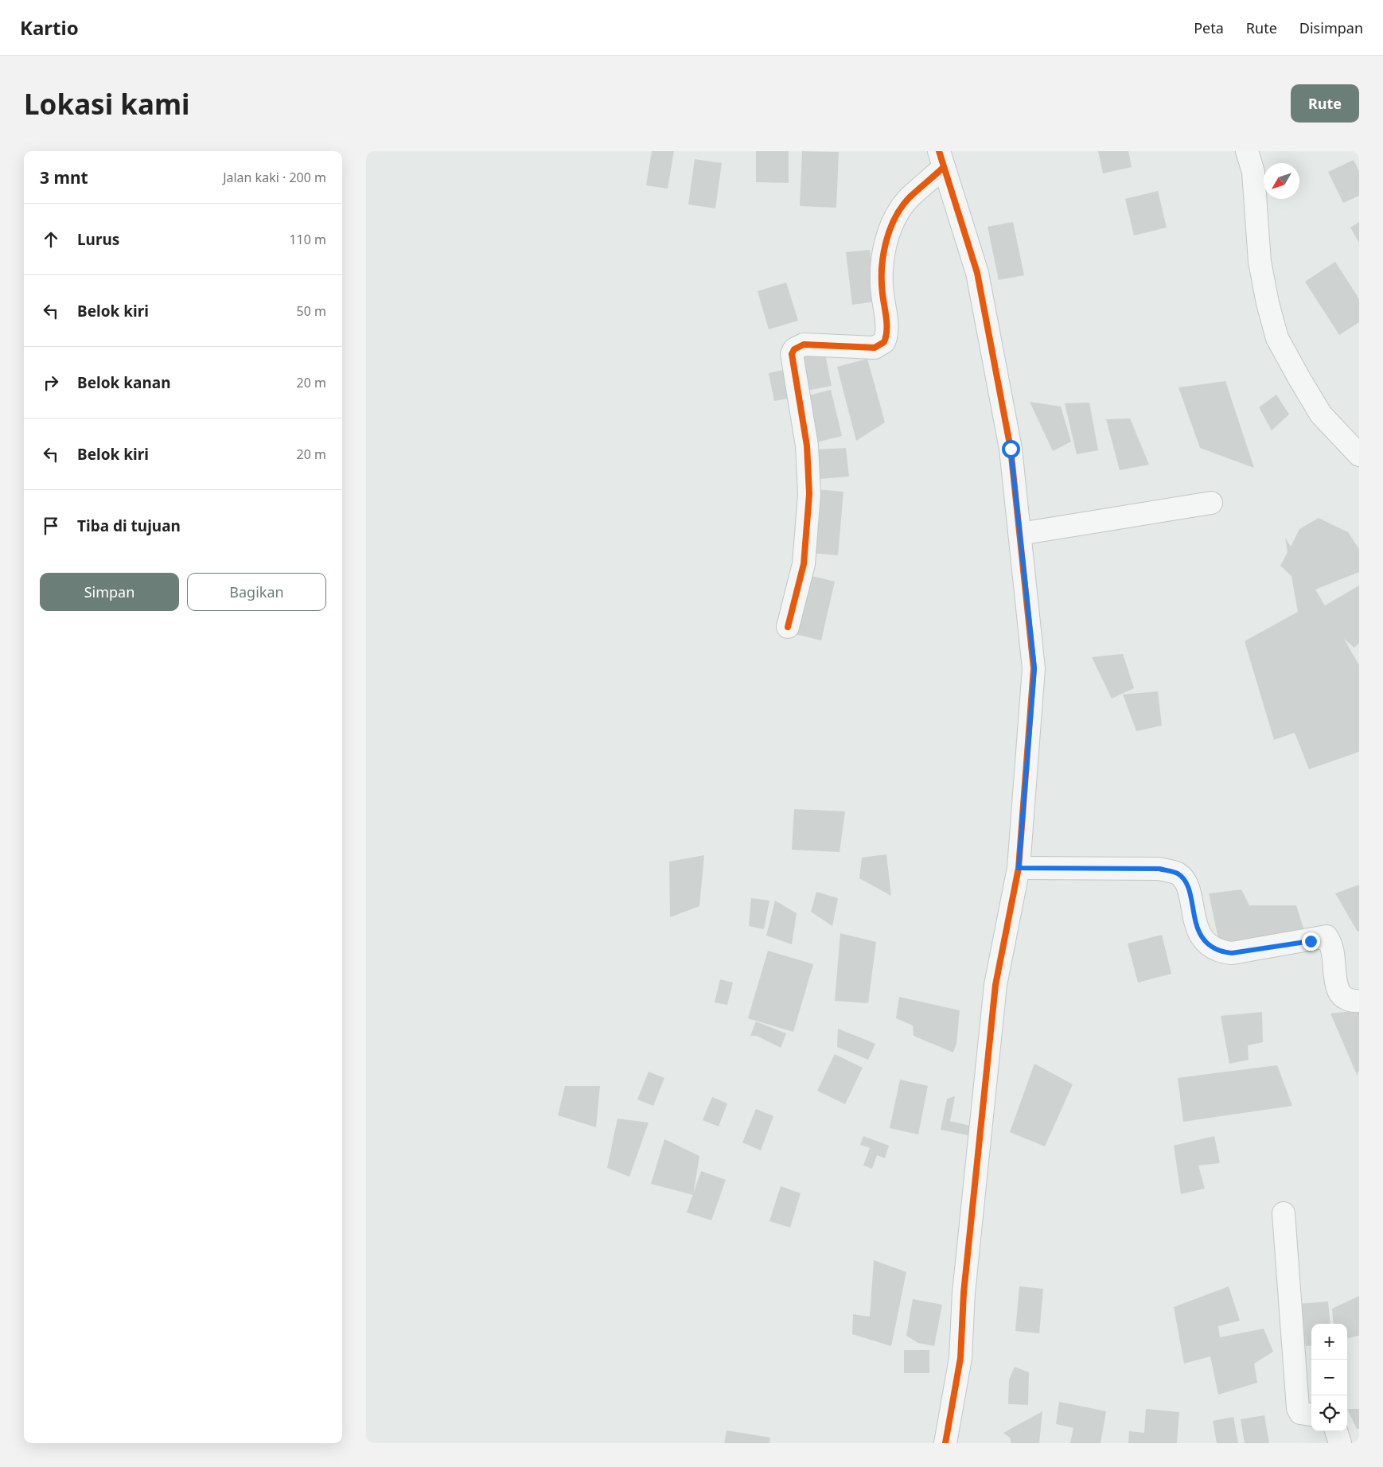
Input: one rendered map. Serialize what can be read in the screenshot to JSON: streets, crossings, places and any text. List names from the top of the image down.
{
  "north": "bottom left",
  "page": {
    "header": "Kartio",
    "nav": ["Peta", "Rute", "Disimpan"],
    "buttons": [
      "Rute",
      ["Simpan", "Bagikan"]
    ],
    "title": "Lokasi kami",
    "heading": ["3 mnt", "Jalan kaki · 200 m"],
    "list": [
      ["Lurus", "110 m"],
      ["Belok kiri", "50 m"],
      ["Belok kanan", "20 m"],
      ["Belok kiri", "20 m"],
      "Tiba di tujuan"
    ],
    "map_buttons": ["+", "−"]
  }
}
